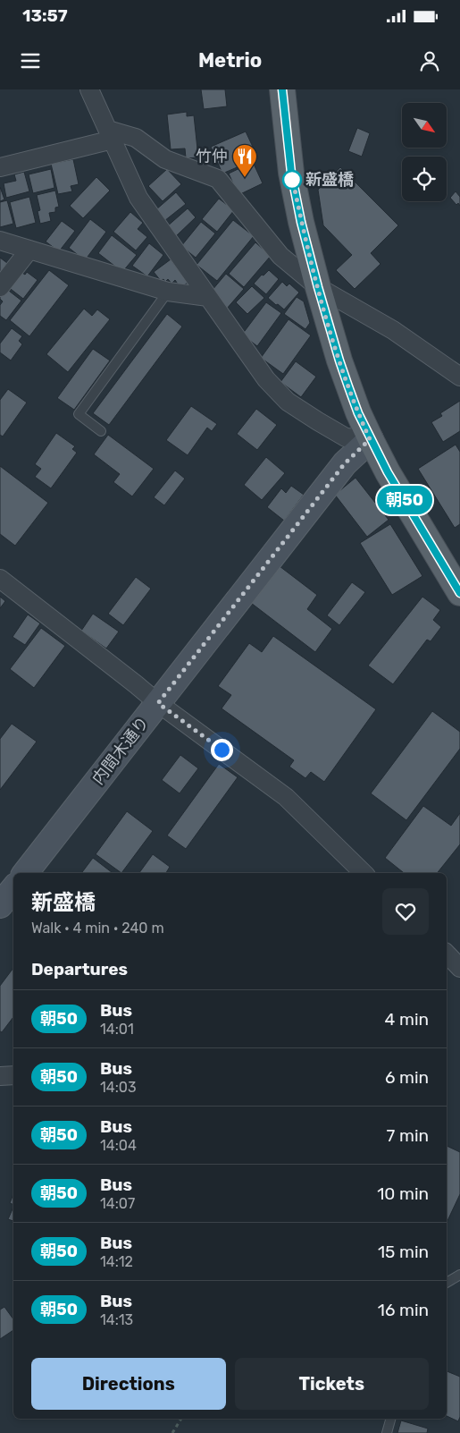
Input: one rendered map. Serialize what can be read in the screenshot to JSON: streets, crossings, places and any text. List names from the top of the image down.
{
  "streets": {
    "street": ["内間木通り"]
  },
  "places": {
    "restaurant": ["竹仲"],
    "other": ["新盛橋"]
  },
  "lines": ["bus line 朝50"],
  "north": "bottom right",
  "page": {
    "status": "13:57",
    "header": "Metrio",
    "on_map": "朝50",
    "heading": [
      ["新盛橋", "Walk · 4 min · 240 m"],
      "Departures"
    ],
    "list": [
      {
        "mark": "朝50",
        "name": "Bus",
        "note": "14:01",
        "value": "4 min"
      },
      {
        "mark": "朝50",
        "name": "Bus",
        "note": "14:03",
        "value": "6 min"
      },
      {
        "mark": "朝50",
        "name": "Bus",
        "note": "14:04",
        "value": "7 min"
      },
      {
        "mark": "朝50",
        "name": "Bus",
        "note": "14:07",
        "value": "10 min"
      },
      {
        "mark": "朝50",
        "name": "Bus",
        "note": "14:12",
        "value": "15 min"
      },
      {
        "mark": "朝50",
        "name": "Bus",
        "note": "14:13",
        "value": "16 min"
      }
    ],
    "buttons": ["Directions", "Tickets"]
  }
}
